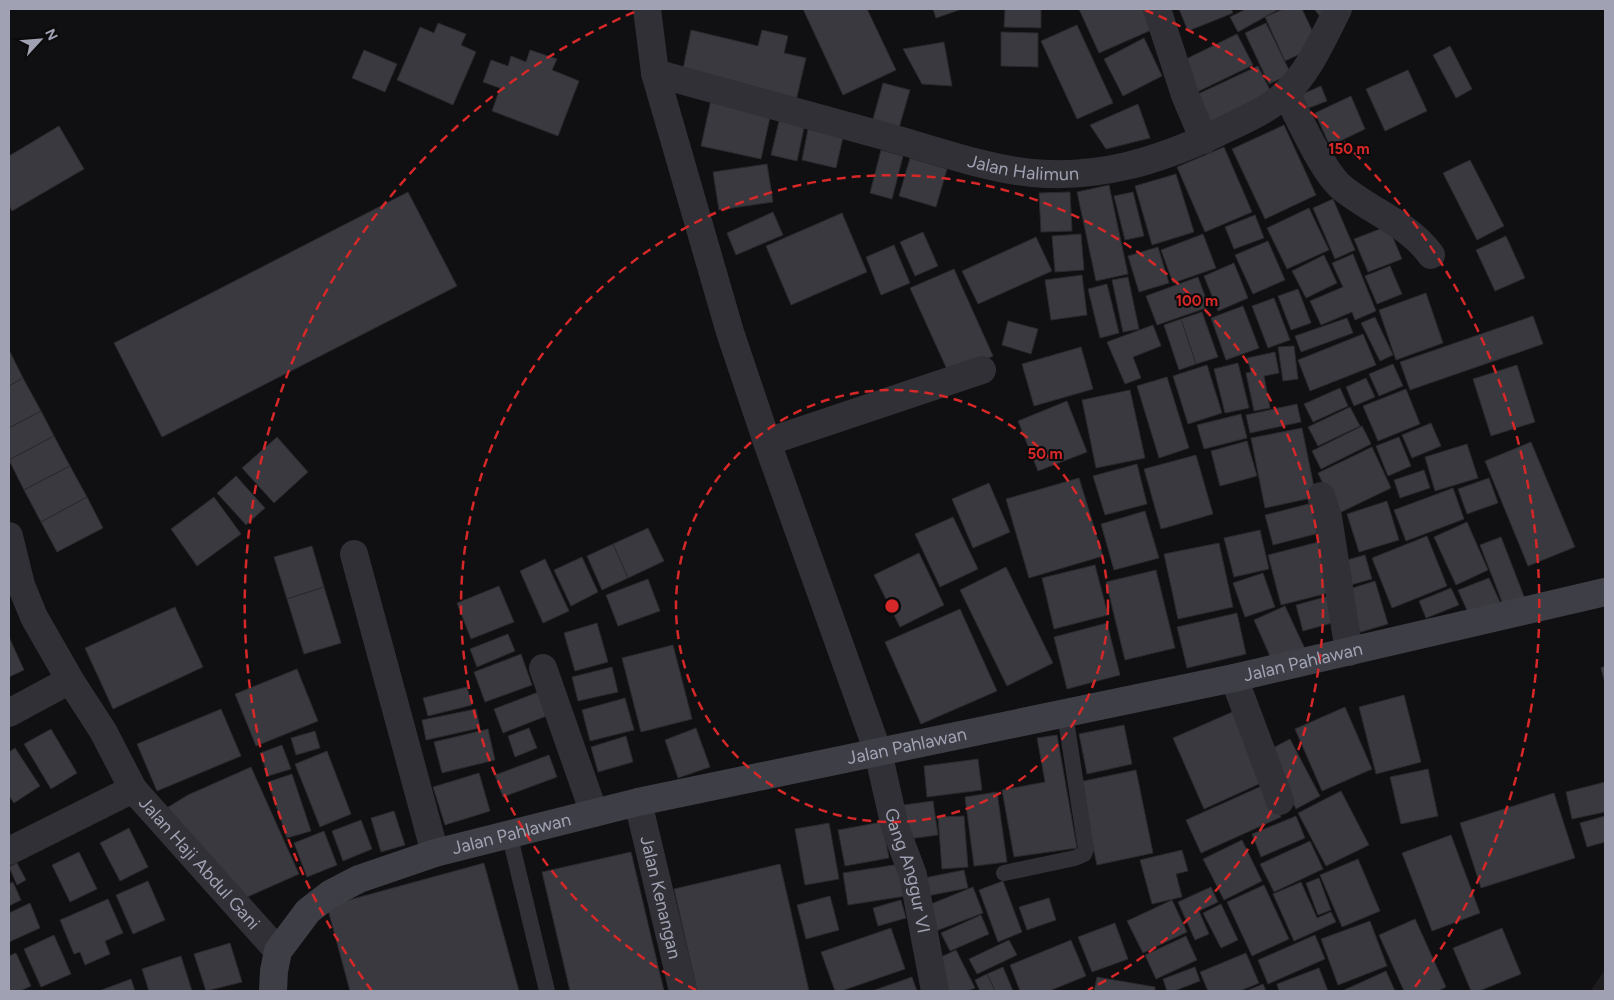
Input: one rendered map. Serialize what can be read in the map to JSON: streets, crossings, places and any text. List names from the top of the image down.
{
  "streets": {
    "main road": ["Jalan Pahlawan"],
    "street": [
      "Jalan Halimun",
      "Jalan Haji Abdul Gani",
      "Gang Anggur VI",
      "Jalan Kenangan"
    ]
  },
  "crossings": [
    ["Jalan Halimun", "Gang Anggur VI"],
    ["Jalan Pahlawan", "Jalan Haji Abdul Gani"],
    ["Jalan Pahlawan", "Gang Anggur VI"],
    ["Jalan Pahlawan", "Jalan Kenangan"]
  ],
  "north": "top right",
  "rings": ["150 m", "100 m", "50 m"]
}
